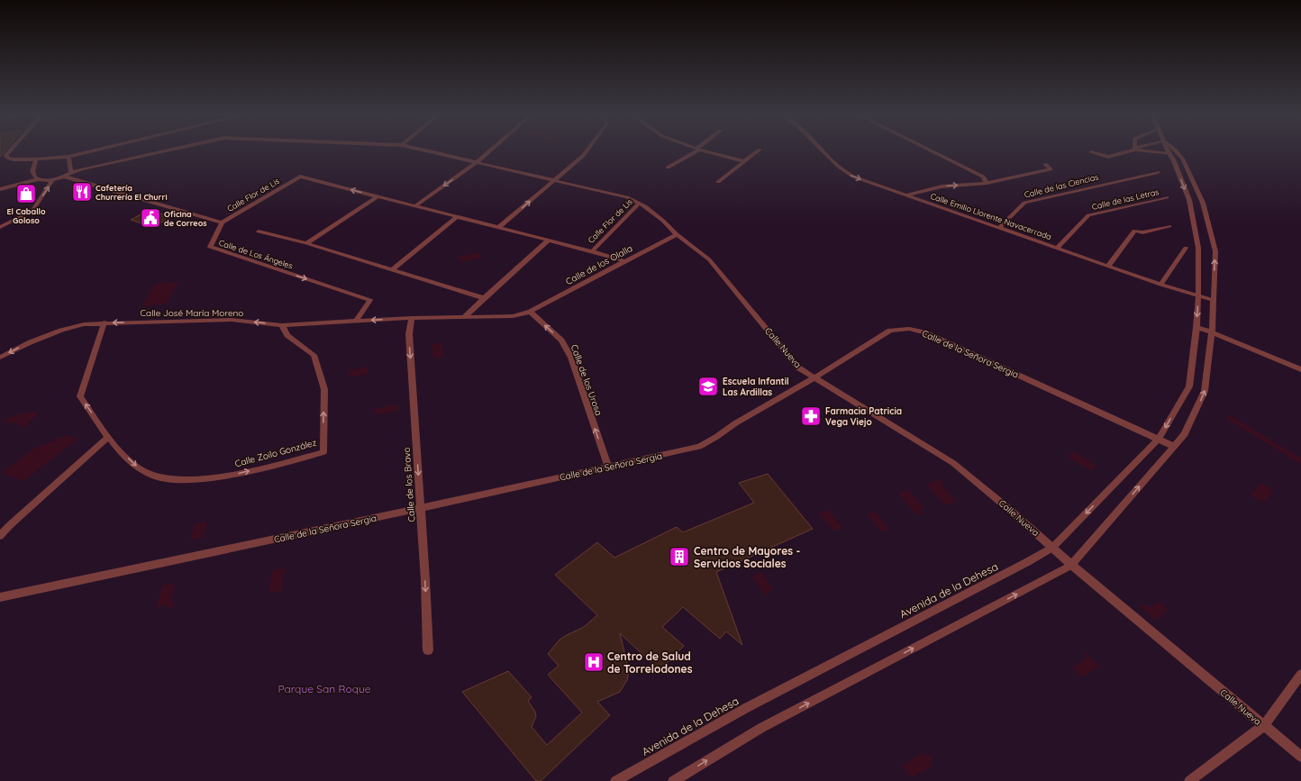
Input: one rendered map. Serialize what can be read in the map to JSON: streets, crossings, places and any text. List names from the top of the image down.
{
  "streets": {
    "street": [
      "Calle de las Ciencias",
      "Calle Flor de Lis",
      "Calle de las Letras",
      "Calle Emilio Llorente Navacerrada",
      "Calle de Los Ángeles",
      "Calle de los Olalla",
      "Calle José María Moreno",
      "Calle Nueva",
      "Calle de la Señora Sergia",
      "Calle de los Urosa",
      "Calle Zoilo González",
      "Calle de los Bravo",
      "Avenida de la Dehesa"
    ]
  },
  "crossings": [
    ["Calle de las Ciencias", "Calle Emilio Llorente Navacerrada"],
    ["Calle Flor de Lis", "Calle de Los Ángeles"],
    ["Calle Flor de Lis", "Calle de los Olalla"],
    ["Calle Flor de Lis", "Calle Nueva"],
    ["Calle de las Letras", "Calle Emilio Llorente Navacerrada"],
    ["Calle Emilio Llorente Navacerrada", "Avenida de la Dehesa"],
    ["Calle de Los Ángeles", "Calle José María Moreno"],
    ["Calle de los Olalla", "Calle Nueva"],
    ["Calle de los Olalla", "Calle de los Urosa"],
    ["Calle José María Moreno", "Calle Zoilo González"],
    ["Calle José María Moreno", "Calle de los Bravo"],
    ["Calle Nueva", "Calle de la Señora Sergia"],
    ["Calle Nueva", "Avenida de la Dehesa"],
    ["Calle de la Señora Sergia", "Calle de los Urosa"],
    ["Calle de la Señora Sergia", "Calle de los Bravo"],
    ["Calle de la Señora Sergia", "Avenida de la Dehesa"]
  ],
  "one_way": ["Calle José María Moreno", "Calle de los Urosa", "Calle de los Bravo"],
  "parks": ["Parque San Roque"],
  "places": {
    "restaurant": ["Cafetería Churrería El Churri"],
    "shop": ["El Caballo Goloso"],
    "public building": ["Oficina de Correos"],
    "school or university": ["Escuela Infantil Las Ardillas"],
    "pharmacy": ["Farmacia Patricia Vega Viejo"],
    "building": ["Centro de Mayores - Servicios Sociales"],
    "hospital": ["Centro de Salud de Torrelodones"]
  }
}
